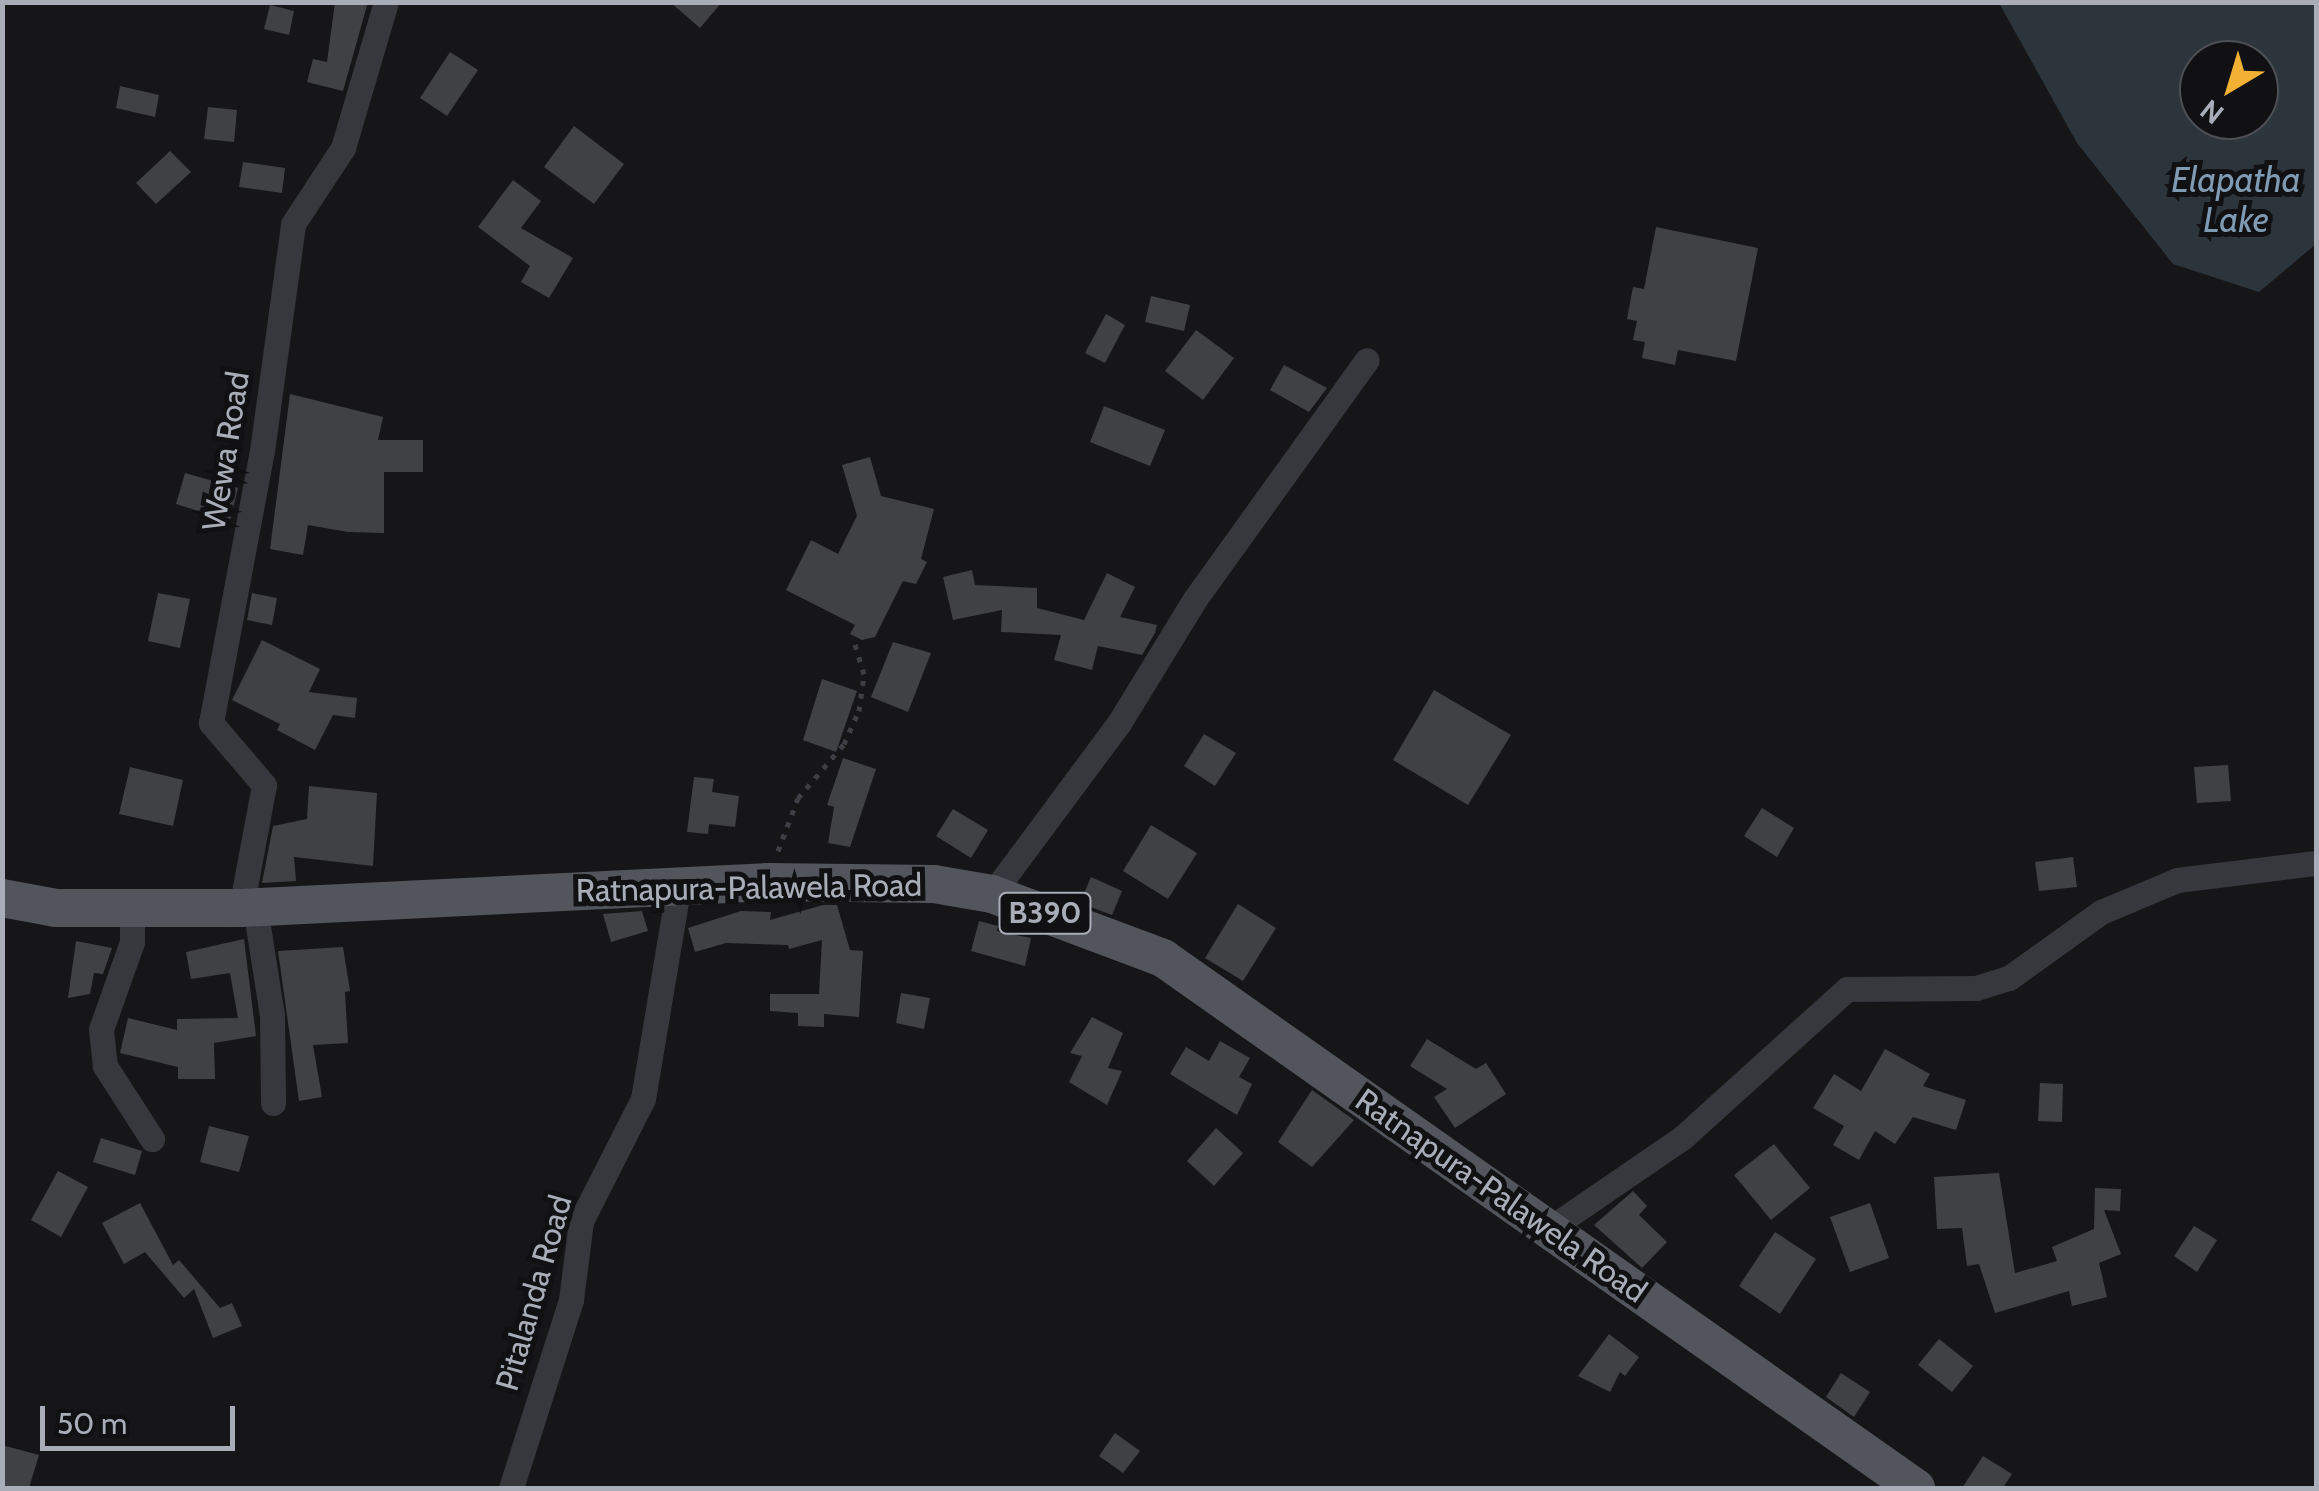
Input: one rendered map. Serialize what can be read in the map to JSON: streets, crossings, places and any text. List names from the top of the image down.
{
  "streets": {
    "main road": ["Ratnapura-Palawela Road", "B390"],
    "street": ["Wewa Road", "Pitalanda Road"]
  },
  "crossings": [
    ["Wewa Road", "Ratnapura-Palawela Road"],
    ["Ratnapura-Palawela Road", "Pitalanda Road"]
  ],
  "water": ["Elapatha Lake"],
  "scale_bar": "50 m",
  "north": "bottom left"
}
